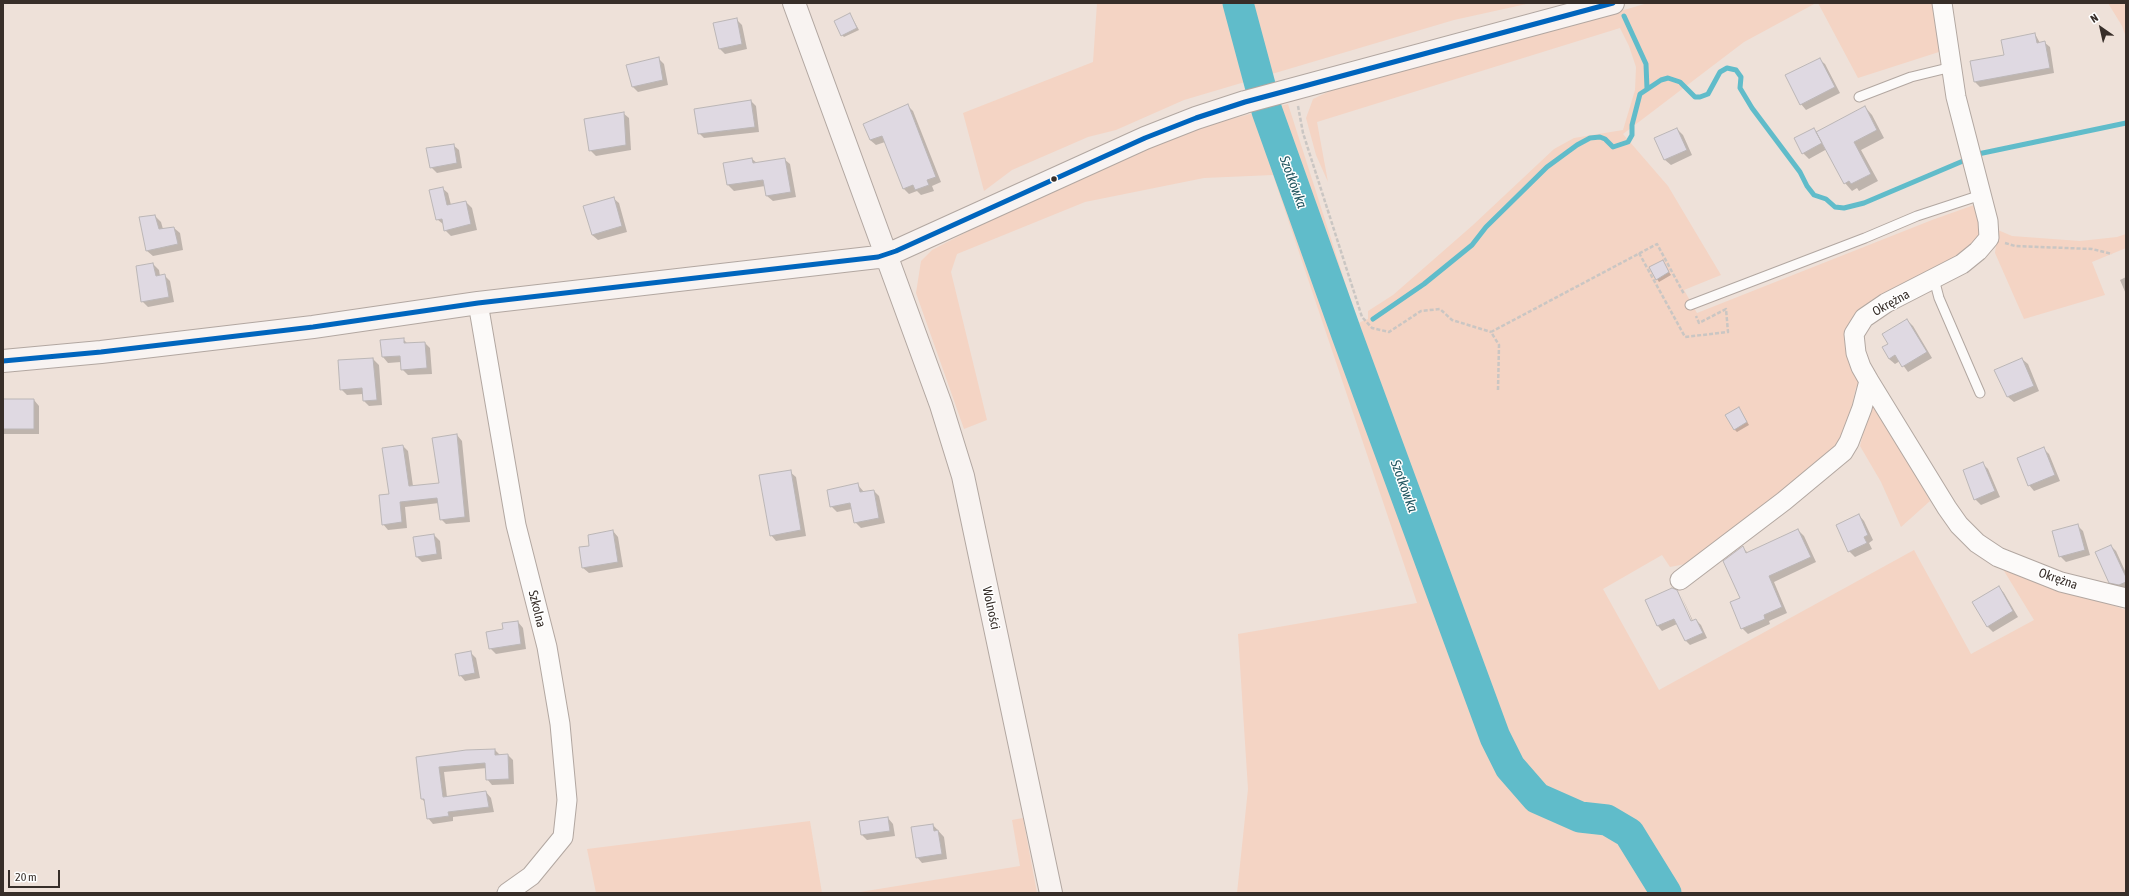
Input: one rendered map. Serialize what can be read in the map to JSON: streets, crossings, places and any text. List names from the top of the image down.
{
  "streets": {
    "street": ["Okrężna", "Wolności", "Szkolna"]
  },
  "water": ["Szotkówka"],
  "scale_bar": "20 m",
  "north": "top left"
}
